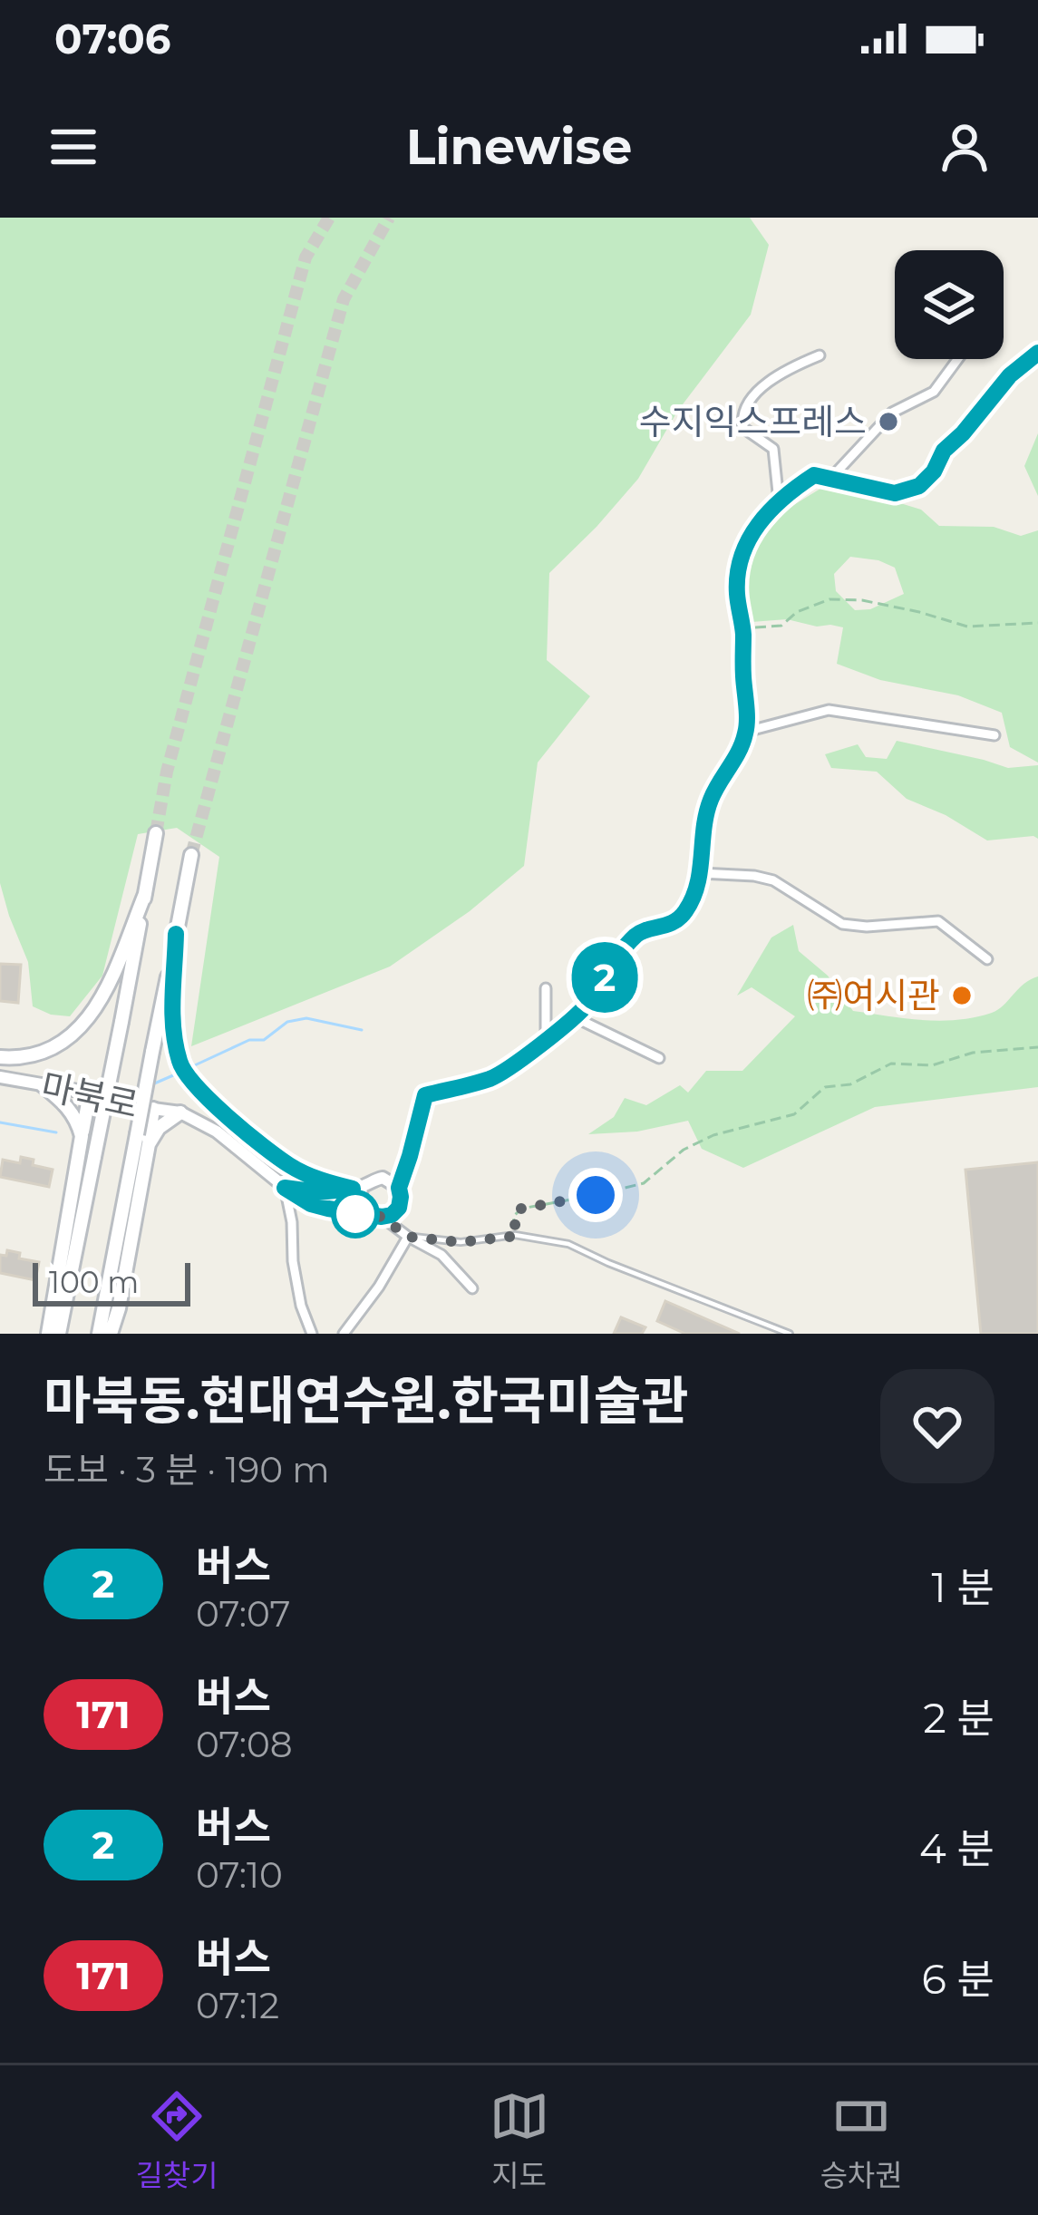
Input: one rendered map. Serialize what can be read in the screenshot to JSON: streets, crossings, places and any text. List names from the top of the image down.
{
  "streets": {
    "street": ["마북로"]
  },
  "places": ["수지익스프레스", "㈜여시관"],
  "lines": ["bus line 2"],
  "scale_bar": "100 m",
  "page": {
    "status": "07:06",
    "header": "Linewise",
    "on_map": "2",
    "scale": "100 m",
    "heading": ["마북동.현대연수원.한국미술관", "도보 · 3 분 · 190 m"],
    "list": [
      {
        "mark": "2",
        "name": "버스",
        "note": "07:07",
        "value": "1 분"
      },
      {
        "mark": "171",
        "name": "버스",
        "note": "07:08",
        "value": "2 분"
      },
      {
        "mark": "2",
        "name": "버스",
        "note": "07:10",
        "value": "4 분"
      },
      {
        "mark": "171",
        "name": "버스",
        "note": "07:12",
        "value": "6 분"
      }
    ],
    "tabs": ["길찾기", "지도", "승차권"]
  }
}
